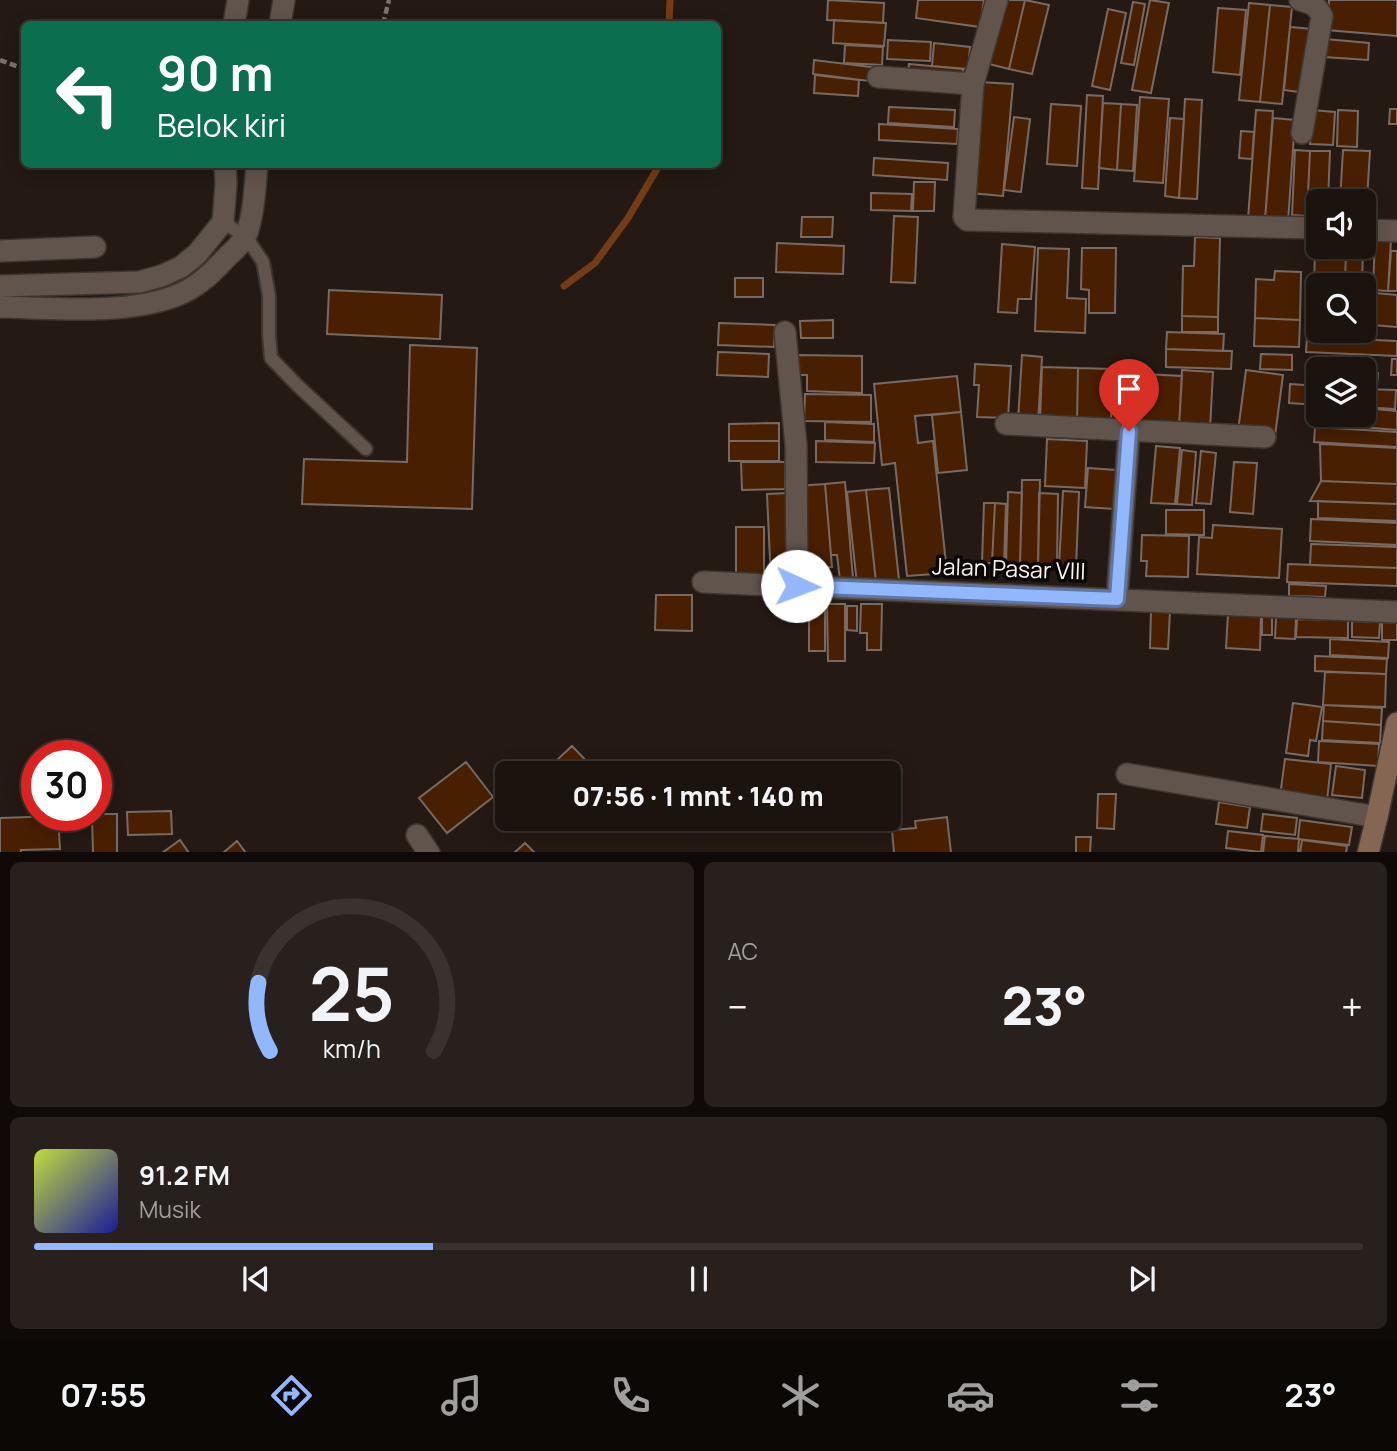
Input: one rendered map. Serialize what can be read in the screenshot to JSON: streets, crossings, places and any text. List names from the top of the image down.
{
  "streets": {
    "street": ["Jalan Pasar VIII"]
  },
  "page": {
    "turn": ["90 m", "Belok kiri"],
    "limit": "30",
    "trip": "07:56 · 1 mnt · 140 m",
    "tile": "AC",
    "heat": ["−", "23°", "+"],
    "song": ["91.2 FM", "Musik"],
    "tabs": ["07:55", "23°"],
    "gauge": ["25", "km/h"]
  }
}
